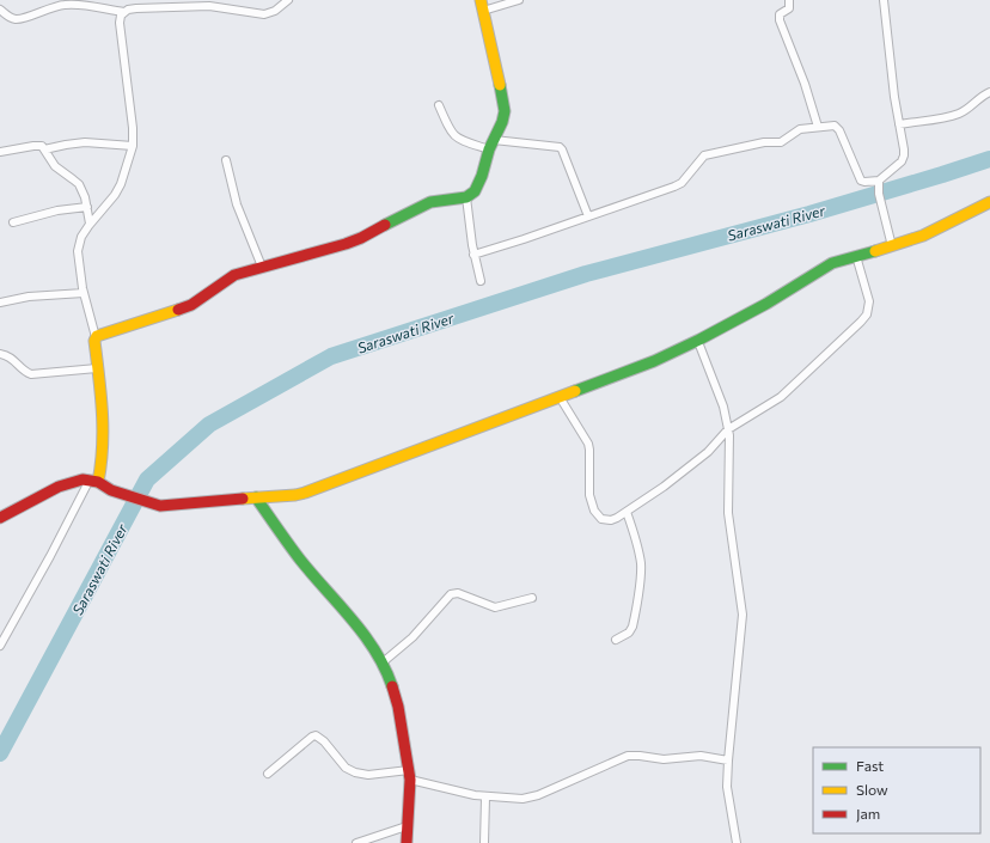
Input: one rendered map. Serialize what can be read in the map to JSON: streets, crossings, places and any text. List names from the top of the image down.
{
  "water": ["Saraswati River"],
  "legend": ["Fast", "Slow", "Jam"]
}
